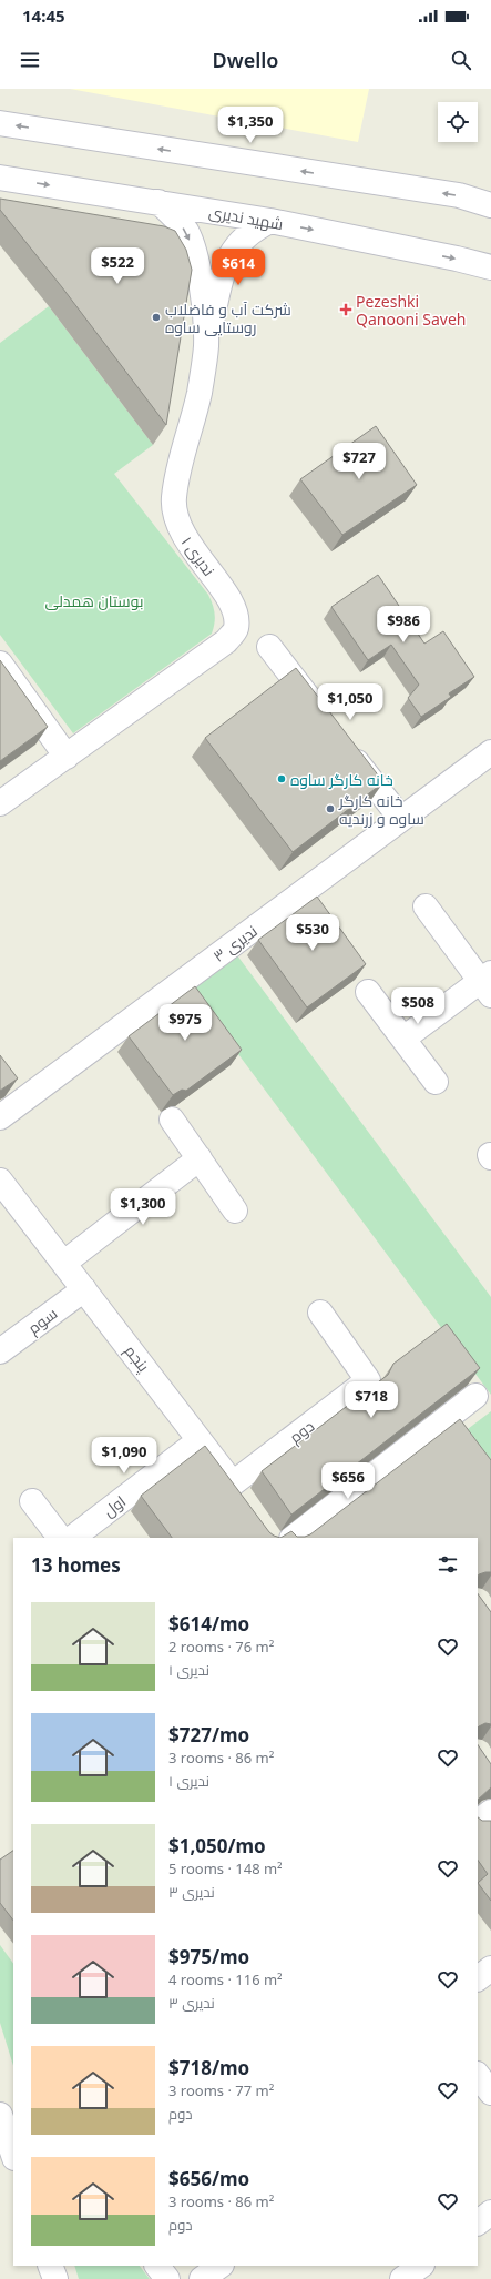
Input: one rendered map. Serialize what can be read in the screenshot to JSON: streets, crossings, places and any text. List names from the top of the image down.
{
  "streets": {
    "street": [
      "شهید ندیری",
      "ندیری ۱",
      "ندیری ۳",
      "سوم",
      "پنجم",
      "دوم",
      "اول"
    ]
  },
  "crossings": [
    ["شهید ندیری", "ندیری ۱"],
    ["سوم", "پنجم"],
    ["پنجم", "دوم"],
    ["پنجم", "اول"]
  ],
  "parks": ["بوستان همدلی"],
  "places": {
    "health": ["Pezeshki Qanooni Saveh"],
    "other": ["شرکت آب و فاضلاب روستایی ساوه", "خانه کارگر ساوه", "خانه کارگر ساوه و زرندیه"]
  },
  "page": {
    "status": "14:45",
    "header": "Dwello",
    "price": [
      "$1,350",
      "$522",
      "$614",
      "$727",
      "$986",
      "$1,050",
      "$530",
      "$508",
      "$975",
      "$1,300",
      "$718",
      "$1,090",
      "$656"
    ],
    "heading": "13 homes",
    "list": [
      {
        "name": "$614/mo",
        "note": "2 rooms · 76 m² · ندیری ۱"
      },
      {
        "name": "$727/mo",
        "note": "3 rooms · 86 m² · ندیری ۱"
      },
      {
        "name": "$1,050/mo",
        "note": "5 rooms · 148 m² · ندیری ۳"
      },
      {
        "name": "$975/mo",
        "note": "4 rooms · 116 m² · ندیری ۳"
      },
      {
        "name": "$718/mo",
        "note": "3 rooms · 77 m² · دوم"
      },
      {
        "name": "$656/mo",
        "note": "3 rooms · 86 m² · دوم"
      }
    ]
  }
}
